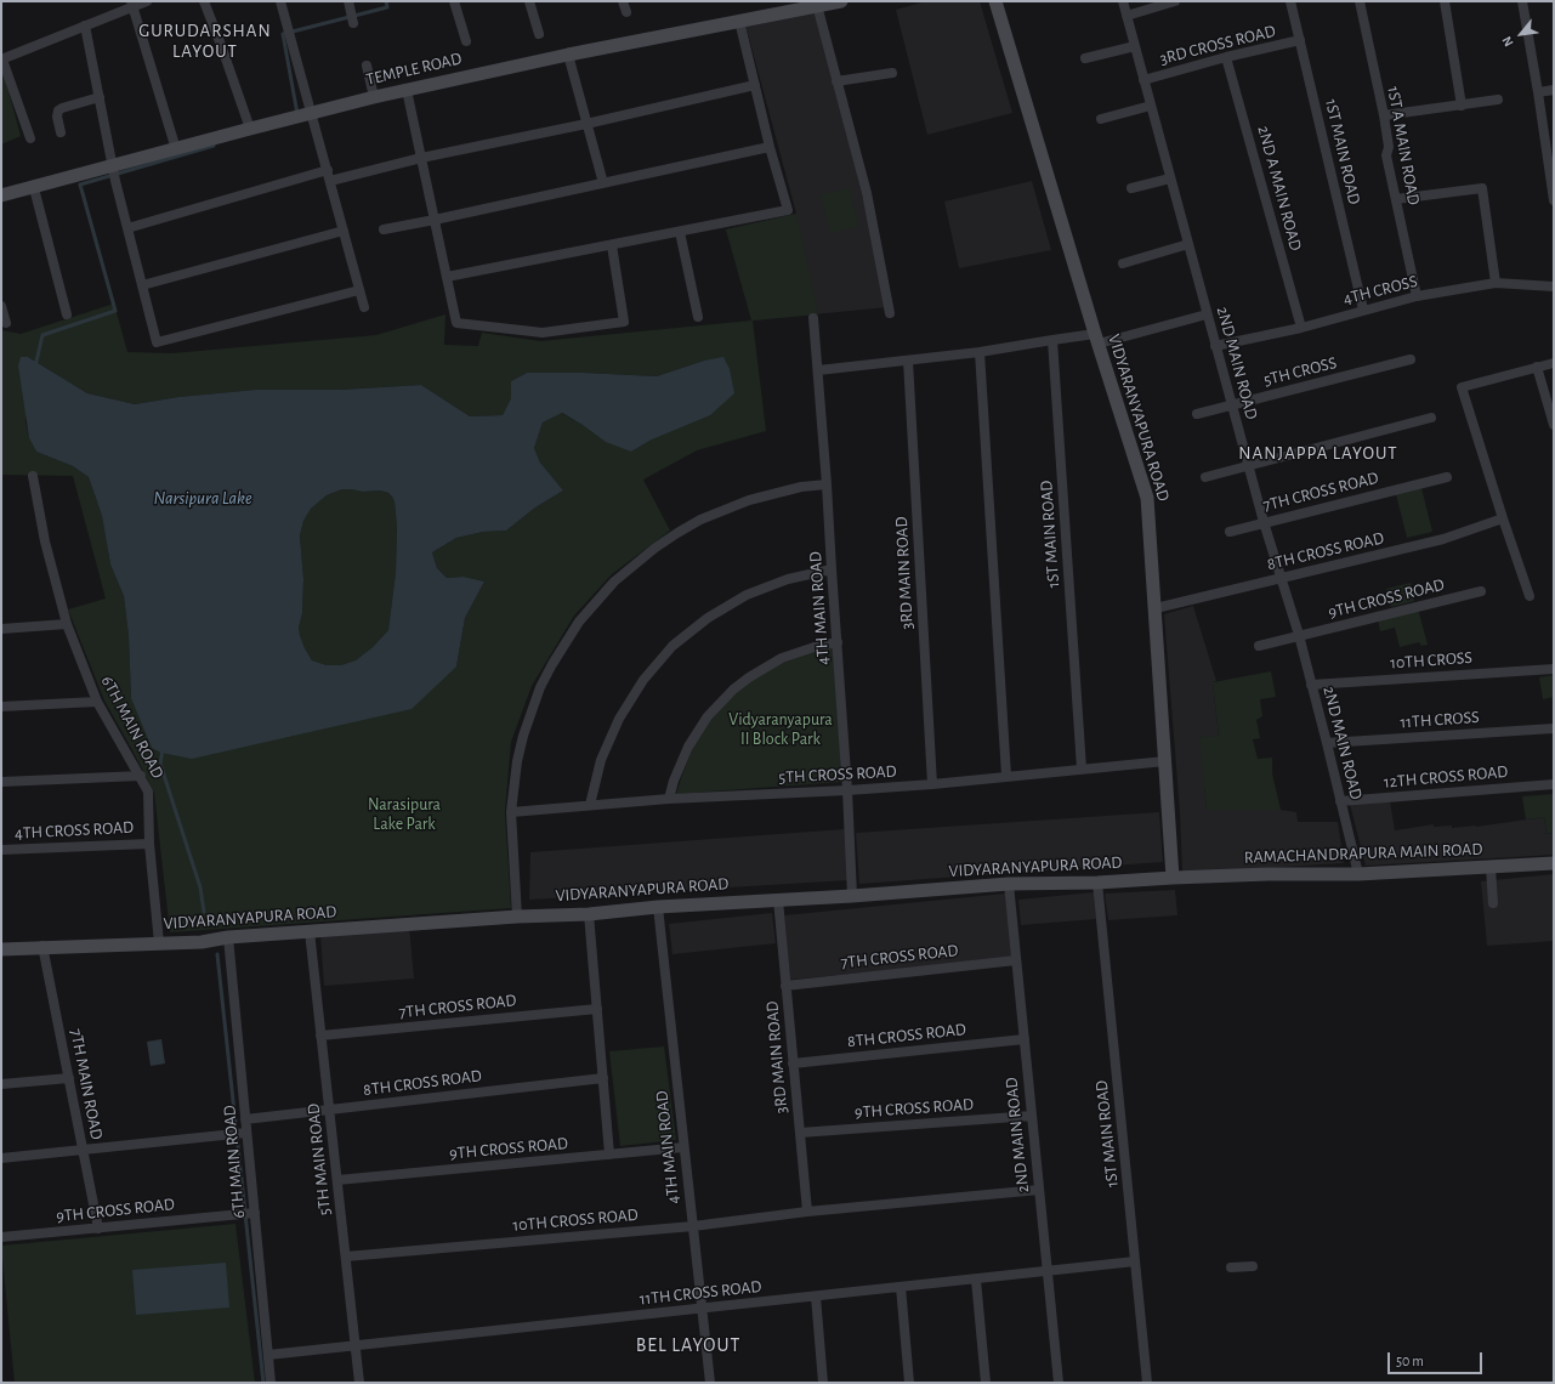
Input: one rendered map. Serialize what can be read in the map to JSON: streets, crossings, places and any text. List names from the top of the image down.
{
  "streets": {
    "main road": ["TEMPLE ROAD", "VIDYARANYAPURA ROAD", "RAMACHANDRAPURA MAIN ROAD"],
    "street": [
      "3RD CROSS ROAD",
      "1ST A MAIN ROAD",
      "1ST MAIN ROAD",
      "2ND A MAIN ROAD",
      "4TH CROSS",
      "2ND MAIN ROAD",
      "5TH CROSS",
      "7TH CROSS ROAD",
      "8TH CROSS ROAD",
      "3RD MAIN ROAD",
      "9TH CROSS ROAD",
      "4TH MAIN ROAD",
      "10TH CROSS",
      "11TH CROSS",
      "6TH MAIN ROAD",
      "5TH CROSS ROAD",
      "12TH CROSS ROAD",
      "4TH CROSS ROAD",
      "7TH MAIN ROAD",
      "5TH MAIN ROAD",
      "10TH CROSS ROAD",
      "11TH CROSS ROAD"
    ]
  },
  "crossings": [
    ["3RD CROSS ROAD", "1ST MAIN ROAD"],
    ["3RD CROSS ROAD", "2ND A MAIN ROAD"],
    ["3RD CROSS ROAD", "2ND MAIN ROAD"],
    ["1ST A MAIN ROAD", "4TH CROSS"],
    ["1ST MAIN ROAD", "4TH CROSS"],
    ["1ST MAIN ROAD", "VIDYARANYAPURA ROAD"],
    ["1ST MAIN ROAD", "5TH CROSS ROAD"],
    ["1ST MAIN ROAD", "11TH CROSS ROAD"],
    ["2ND A MAIN ROAD", "4TH CROSS"],
    ["4TH CROSS", "2ND MAIN ROAD"],
    ["2ND MAIN ROAD", "5TH CROSS"],
    ["2ND MAIN ROAD", "VIDYARANYAPURA ROAD"],
    ["2ND MAIN ROAD", "7TH CROSS ROAD"],
    ["2ND MAIN ROAD", "8TH CROSS ROAD"],
    ["2ND MAIN ROAD", "9TH CROSS ROAD"],
    ["2ND MAIN ROAD", "10TH CROSS"],
    ["2ND MAIN ROAD", "11TH CROSS"],
    ["2ND MAIN ROAD", "12TH CROSS ROAD"],
    ["2ND MAIN ROAD", "RAMACHANDRAPURA MAIN ROAD"],
    ["2ND MAIN ROAD", "10TH CROSS ROAD"],
    ["2ND MAIN ROAD", "11TH CROSS ROAD"],
    ["VIDYARANYAPURA ROAD", "8TH CROSS ROAD"],
    ["VIDYARANYAPURA ROAD", "3RD MAIN ROAD"],
    ["VIDYARANYAPURA ROAD", "4TH MAIN ROAD"],
    ["VIDYARANYAPURA ROAD", "6TH MAIN ROAD"],
    ["VIDYARANYAPURA ROAD", "5TH CROSS ROAD"],
    ["VIDYARANYAPURA ROAD", "RAMACHANDRAPURA MAIN ROAD"],
    ["VIDYARANYAPURA ROAD", "7TH MAIN ROAD"],
    ["VIDYARANYAPURA ROAD", "5TH MAIN ROAD"],
    ["7TH CROSS ROAD", "3RD MAIN ROAD"],
    ["7TH CROSS ROAD", "5TH MAIN ROAD"],
    ["8TH CROSS ROAD", "3RD MAIN ROAD"],
    ["8TH CROSS ROAD", "6TH MAIN ROAD"],
    ["8TH CROSS ROAD", "5TH MAIN ROAD"],
    ["3RD MAIN ROAD", "9TH CROSS ROAD"],
    ["3RD MAIN ROAD", "5TH CROSS ROAD"],
    ["3RD MAIN ROAD", "10TH CROSS ROAD"],
    ["9TH CROSS ROAD", "4TH MAIN ROAD"],
    ["9TH CROSS ROAD", "6TH MAIN ROAD"],
    ["9TH CROSS ROAD", "7TH MAIN ROAD"],
    ["9TH CROSS ROAD", "5TH MAIN ROAD"],
    ["4TH MAIN ROAD", "5TH CROSS ROAD"],
    ["4TH MAIN ROAD", "10TH CROSS ROAD"],
    ["4TH MAIN ROAD", "11TH CROSS ROAD"],
    ["6TH MAIN ROAD", "4TH CROSS ROAD"],
    ["6TH MAIN ROAD", "11TH CROSS ROAD"],
    ["5TH MAIN ROAD", "10TH CROSS ROAD"],
    ["5TH MAIN ROAD", "11TH CROSS ROAD"]
  ],
  "districts": ["GURUDARSHAN LAYOUT", "NANJAPPA LAYOUT", "BEL LAYOUT"],
  "water": ["Narsipura Lake"],
  "parks": ["Vidyaranyapura II Block Park", "Narasipura Lake Park"],
  "scale_bar": "50 m",
  "north": "bottom left"
}
